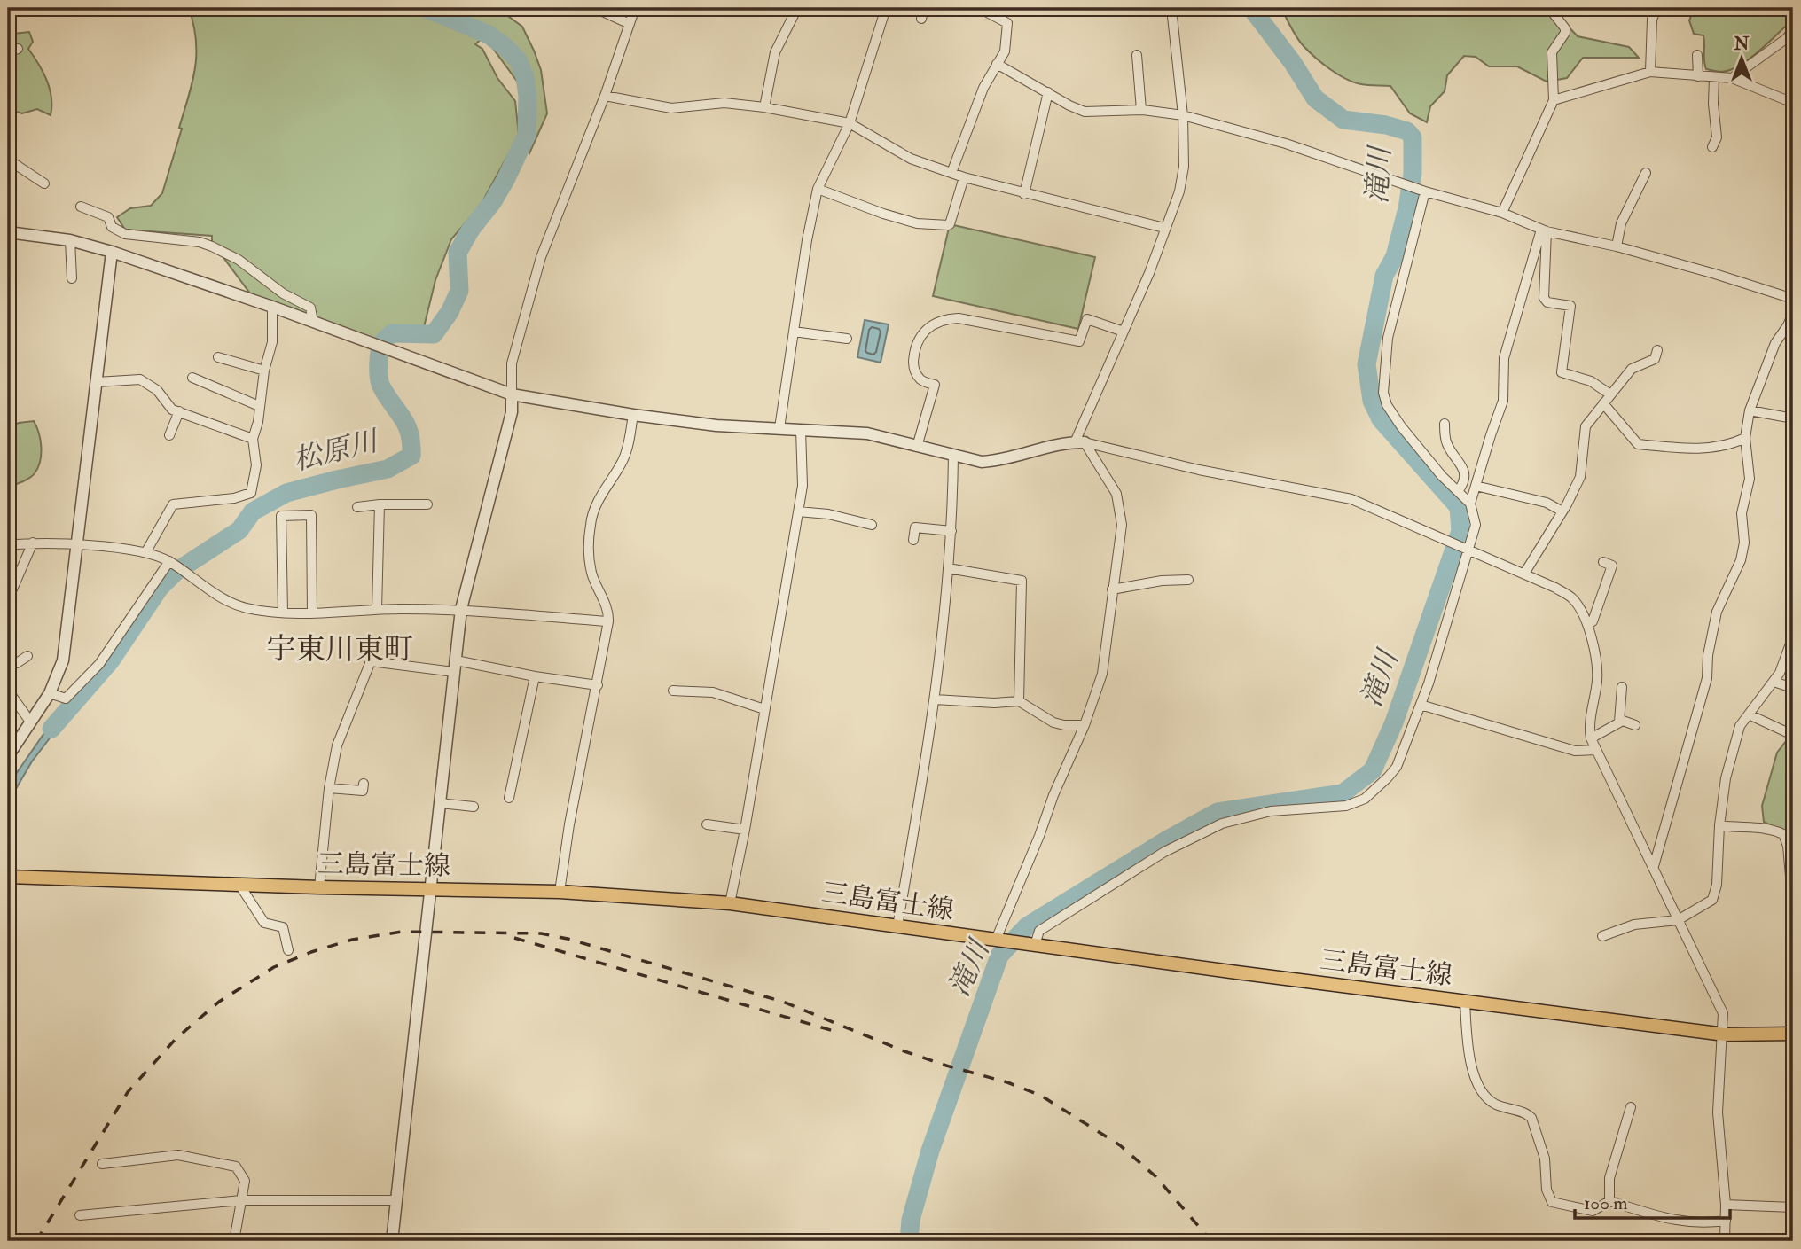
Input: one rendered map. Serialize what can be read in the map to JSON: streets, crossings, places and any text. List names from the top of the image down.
{
  "streets": {
    "main road": ["三島富士線"]
  },
  "districts": ["宇東川東町"],
  "water": ["滝川", "松原川"],
  "scale_bar": "100 m",
  "north": "top"
}
